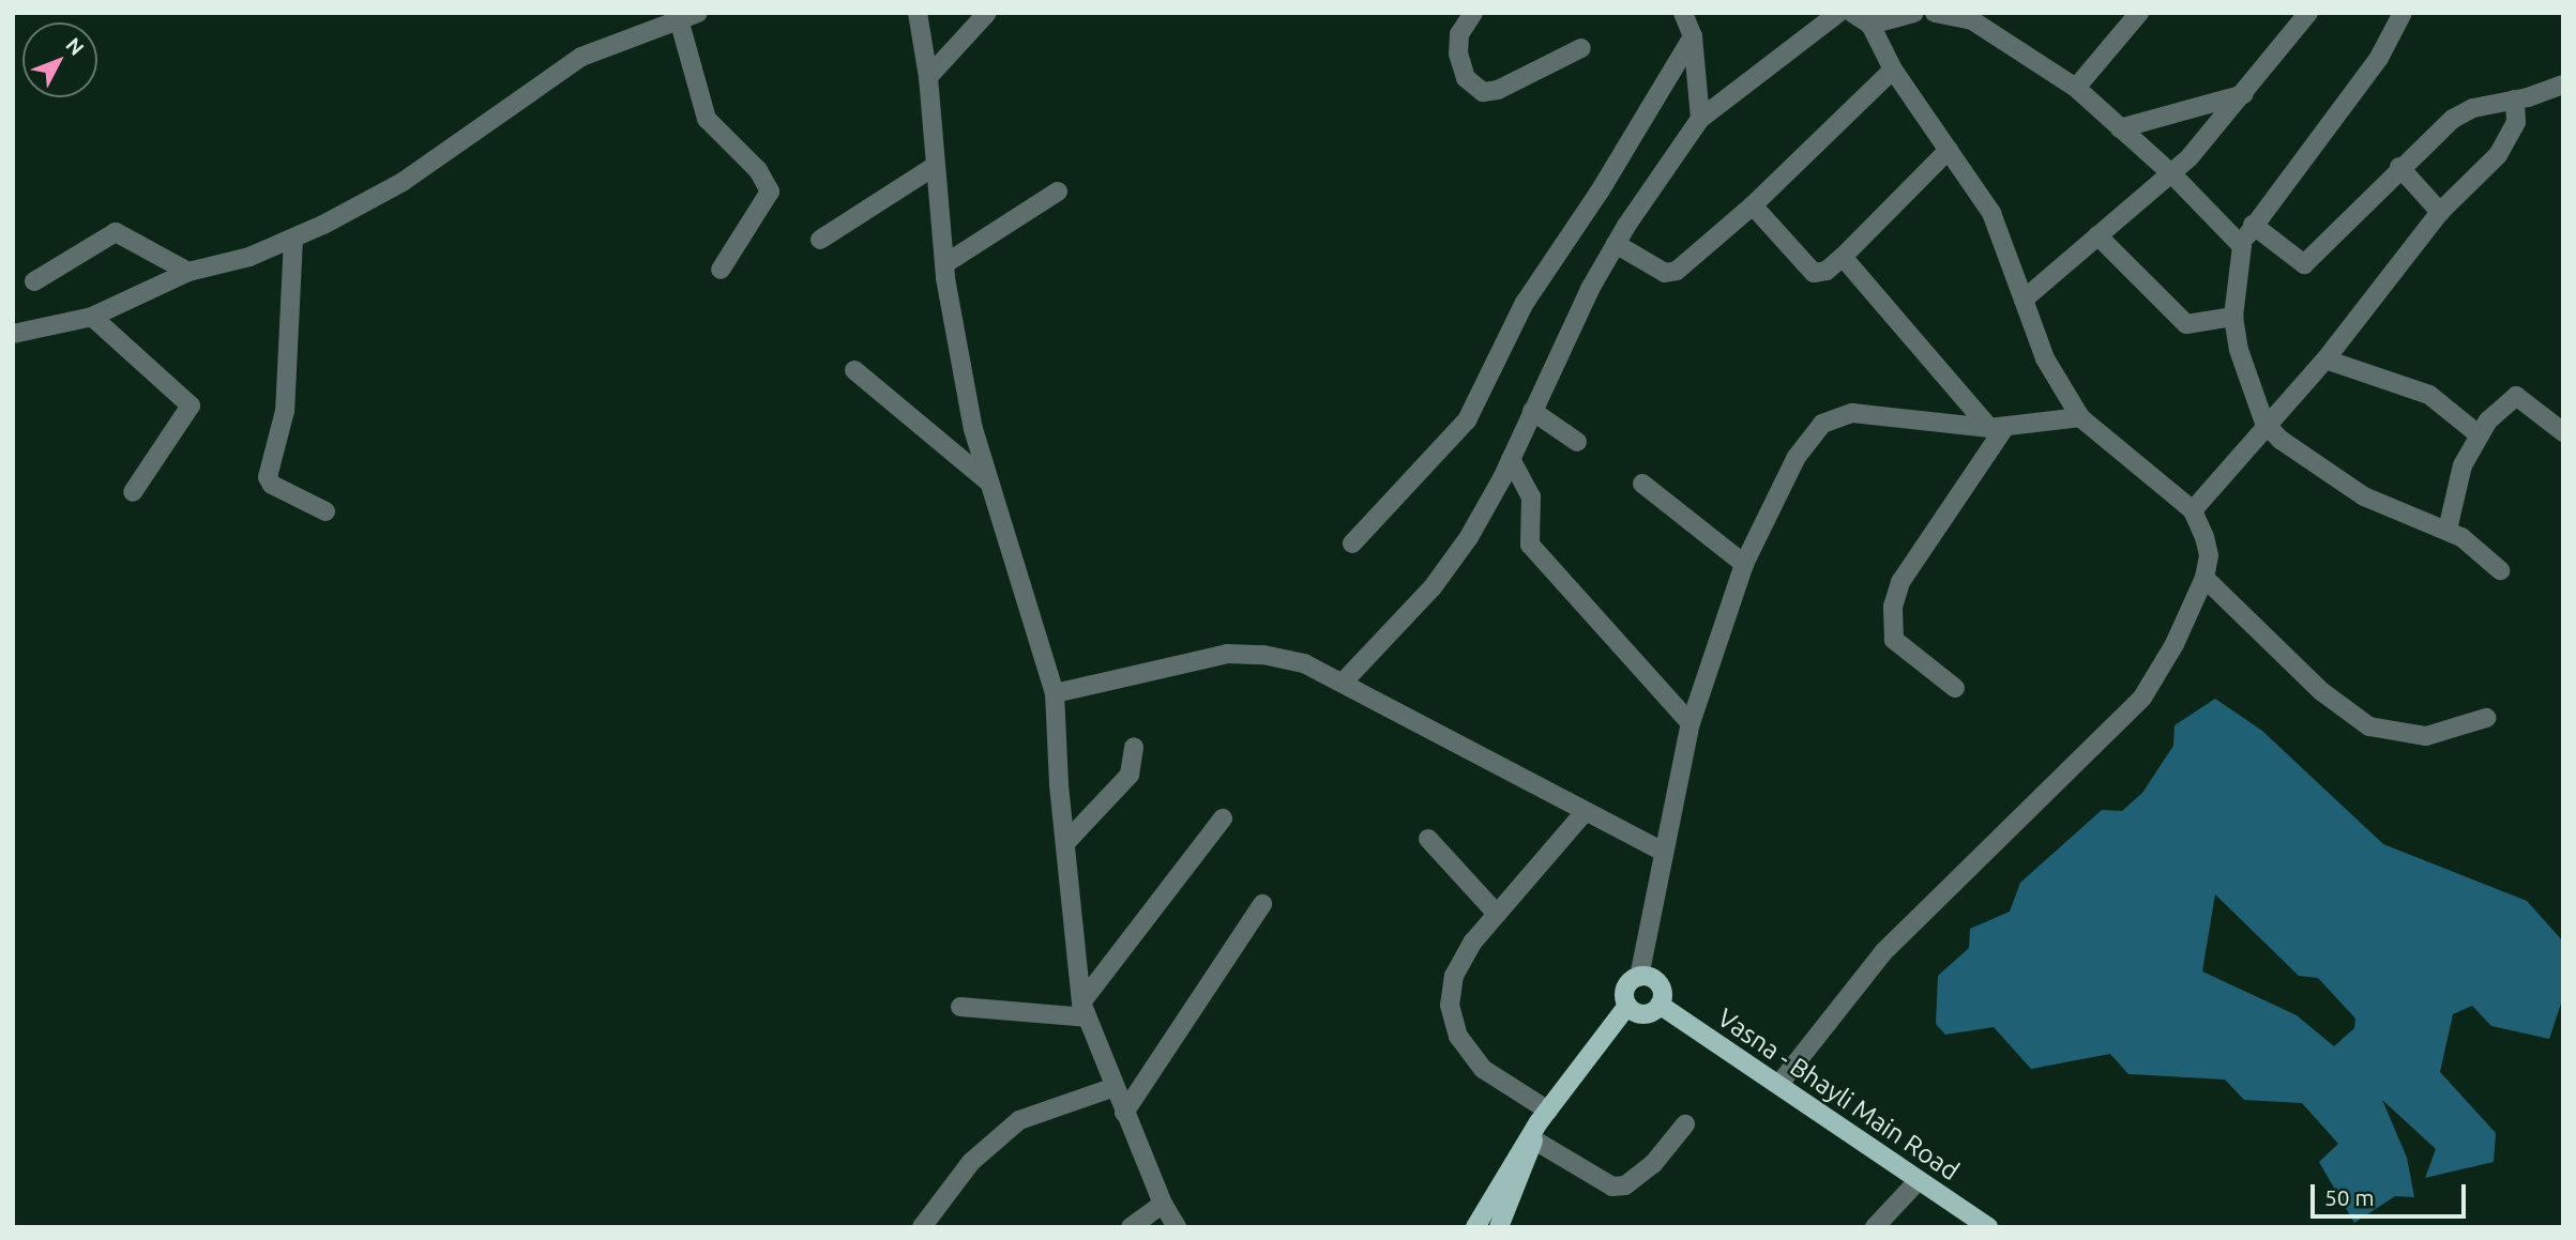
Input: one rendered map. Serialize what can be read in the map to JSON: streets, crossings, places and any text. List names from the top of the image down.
{
  "streets": {
    "main road": ["Vasna - Bhayli Main Road"]
  },
  "scale_bar": "50 m",
  "north": "top right"
}
